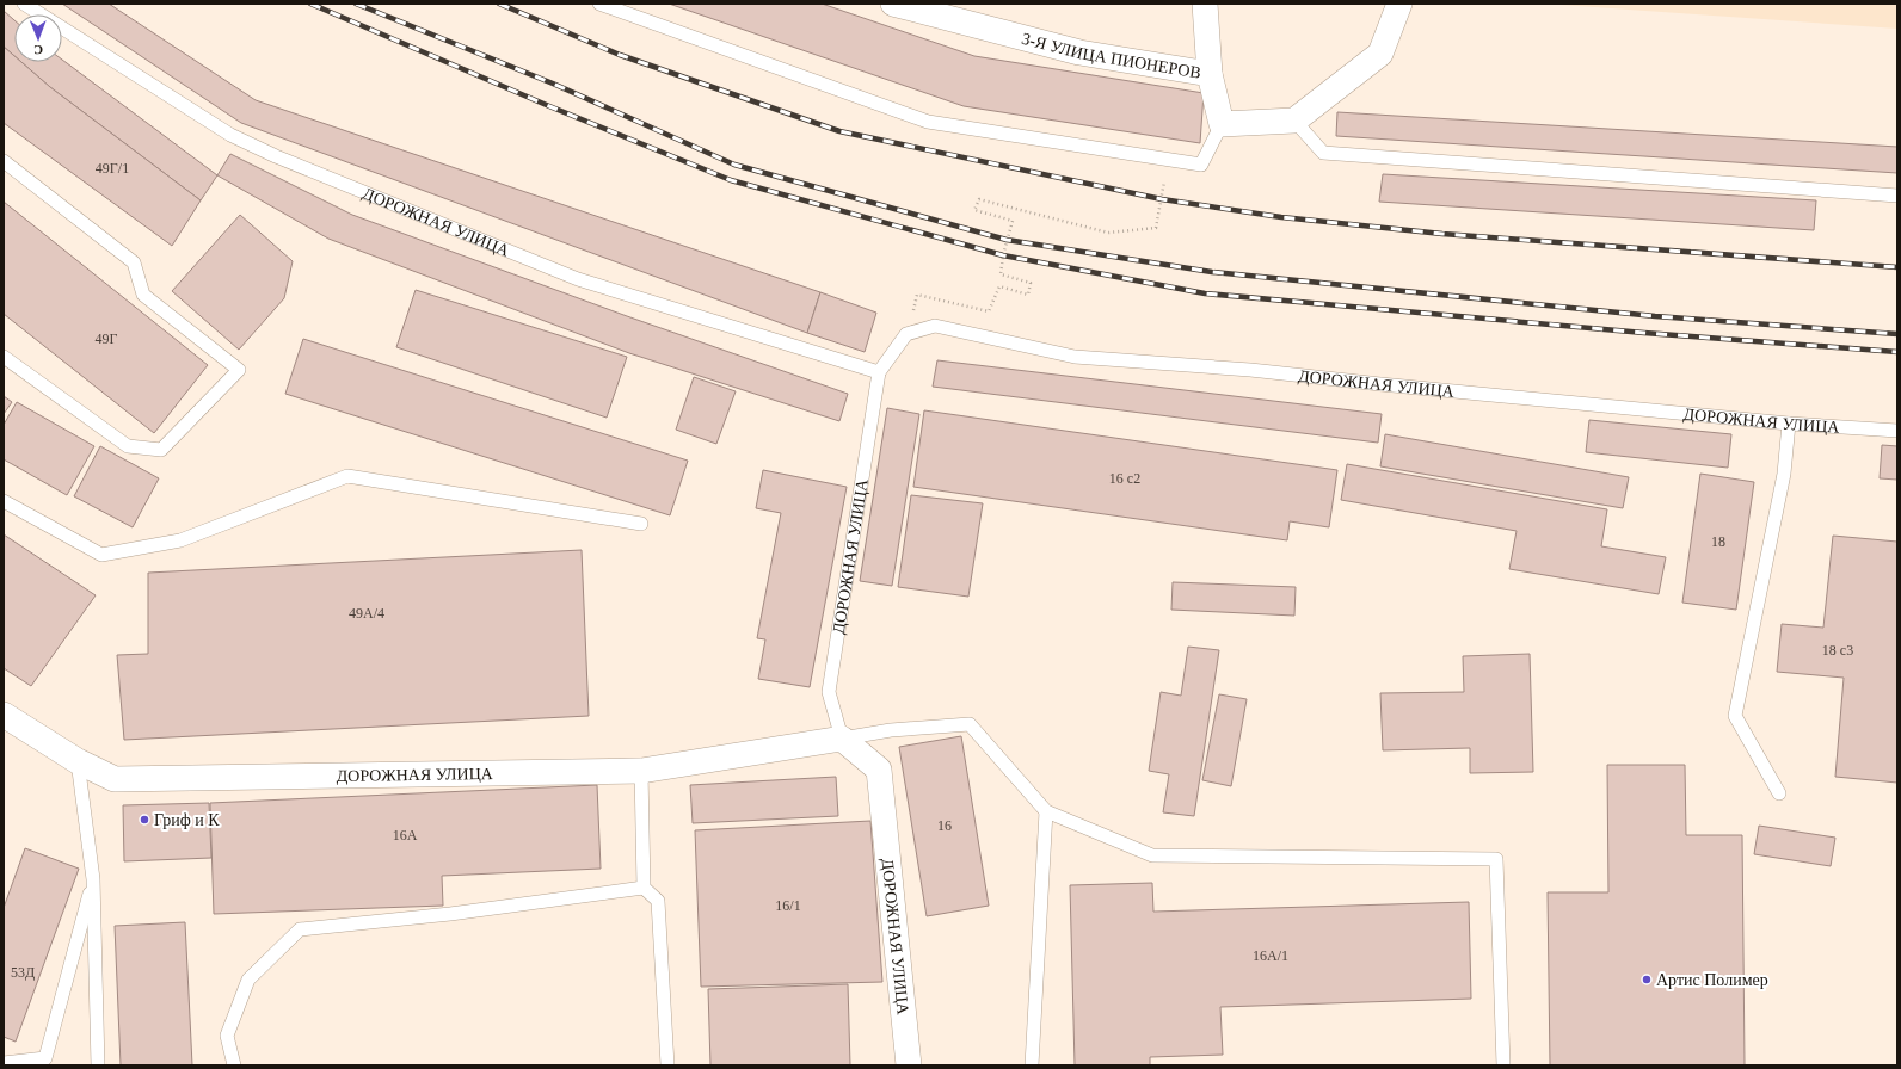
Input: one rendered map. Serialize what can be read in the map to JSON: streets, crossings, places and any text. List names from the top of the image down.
{
  "streets": {
    "street": ["3-Я УЛИЦА ПИОНЕРОВ", "ДОРОЖНАЯ УЛИЦА"]
  },
  "places": ["Гриф и К", "Артис Полимер"],
  "house_numbers": [
    "49Г/1",
    "49Г",
    "16 с2",
    "18",
    "49А/4",
    "18 с3",
    "16",
    "16А",
    "16/1",
    "16А/1",
    "53Д"
  ],
  "north": "bottom"
}
